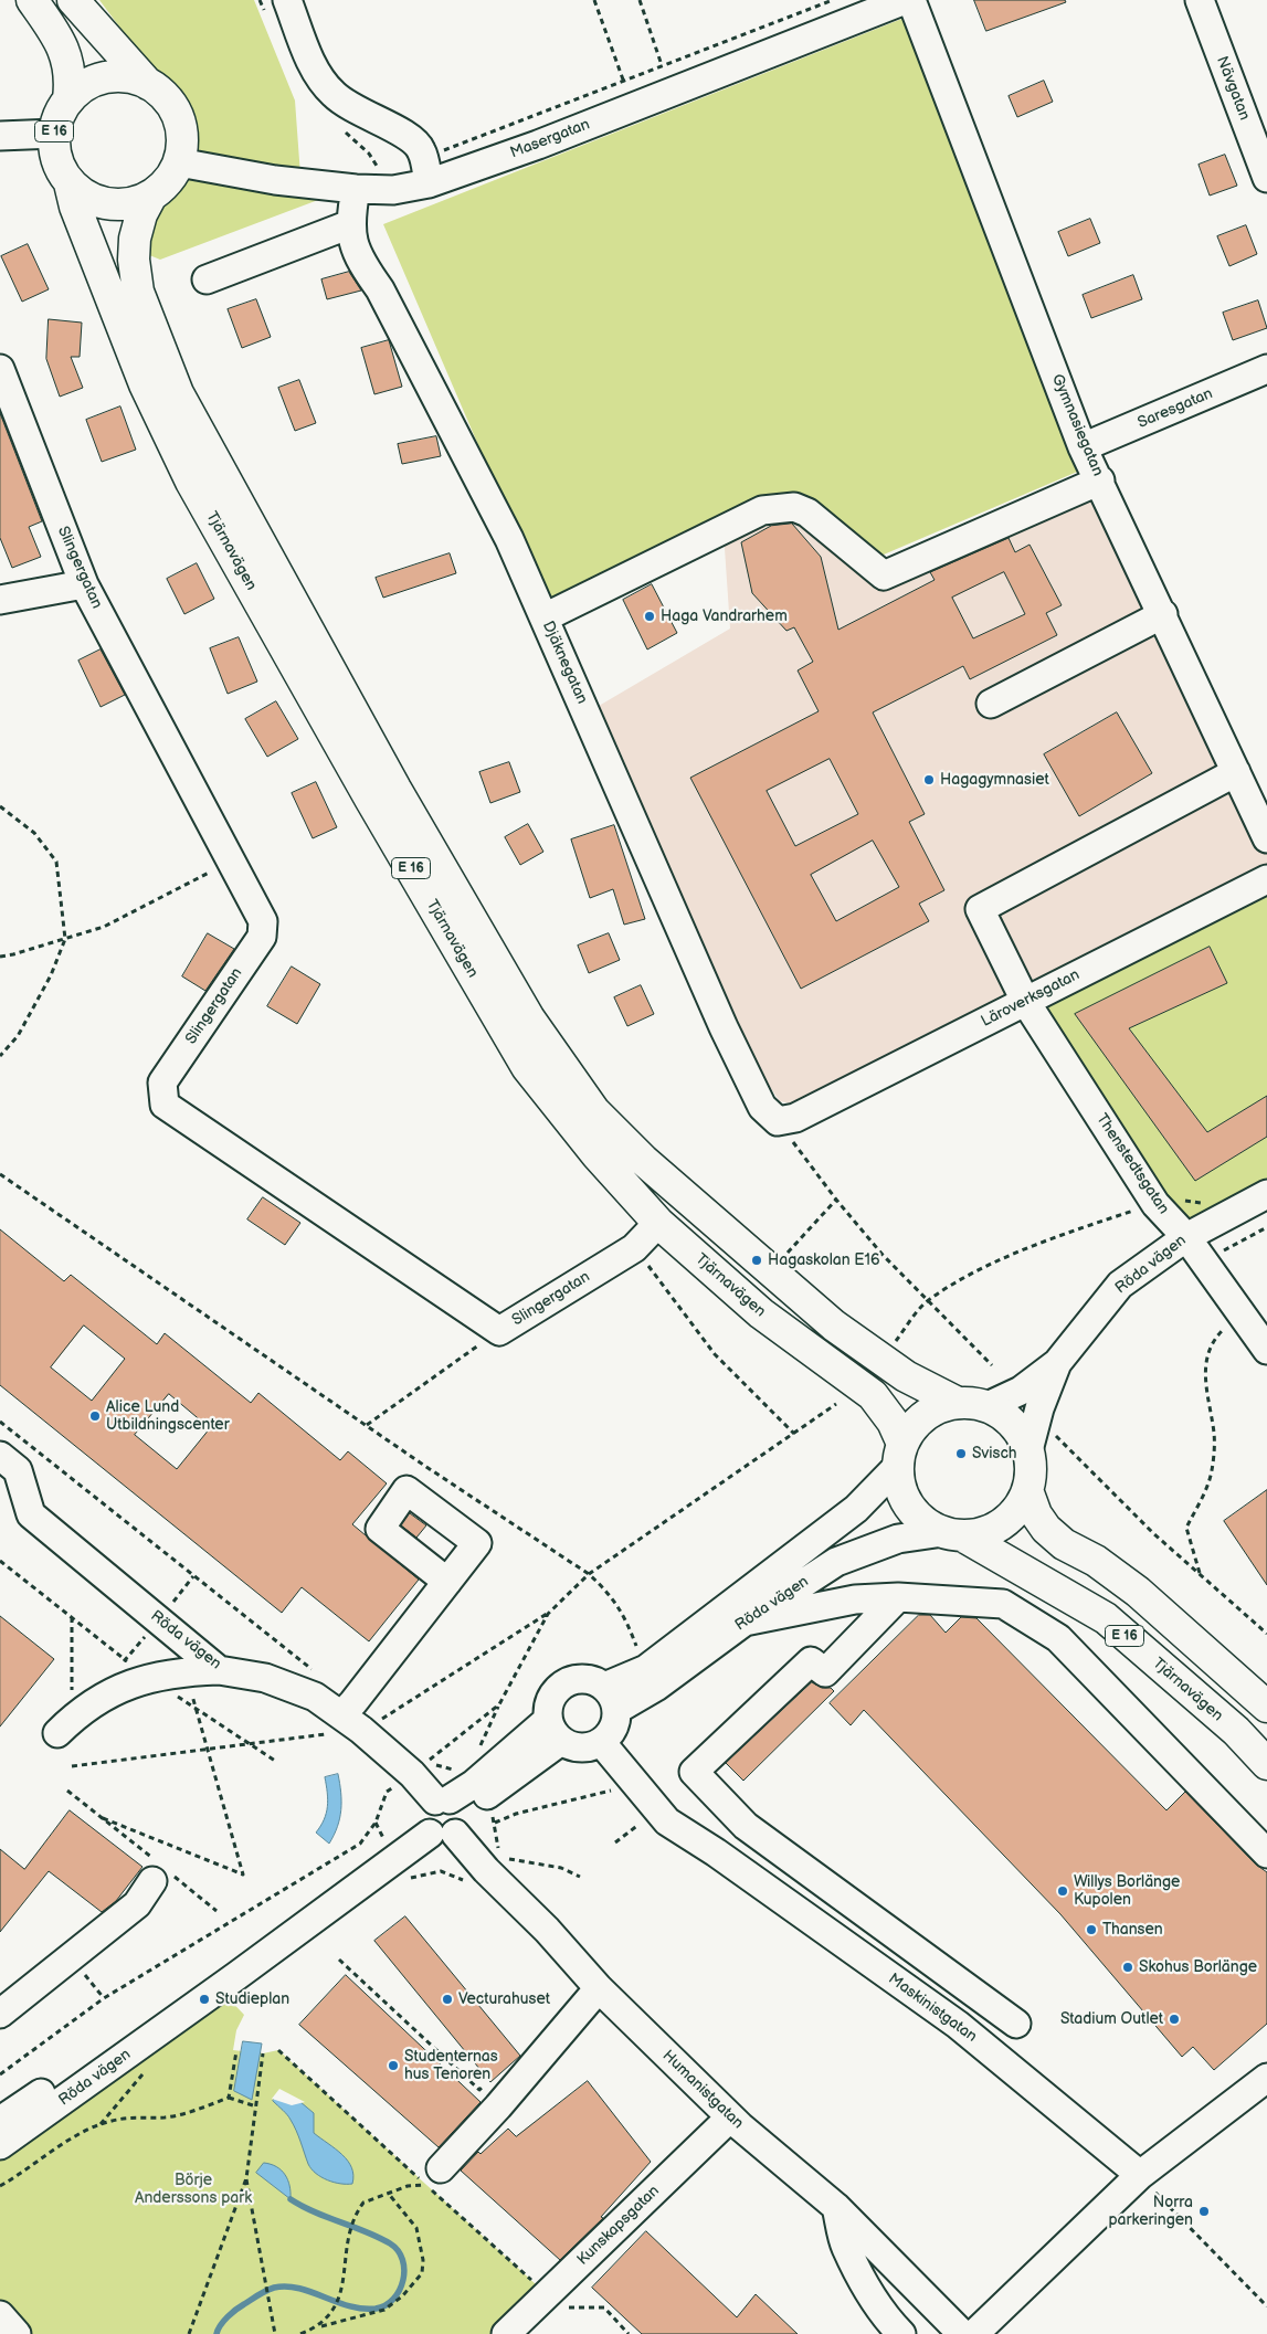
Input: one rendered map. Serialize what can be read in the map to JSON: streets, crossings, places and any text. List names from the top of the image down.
{
  "streets": {
    "highway": ["E 16", "Tjärnavägen"],
    "street": [
      "Nävgatan",
      "Masergatan",
      "Saresgatan",
      "Gymnasiegatan",
      "Slingergatan",
      "Djäknegatan",
      "Läroverksgatan",
      "Thenstedtsgatan",
      "Röda vägen",
      "Maskinistgatan",
      "Humanistgatan",
      "Kunskapsgatan"
    ]
  },
  "crossings": [
    ["E 16", "Tjärnavägen"],
    ["E 16", "Röda vägen"],
    ["Masergatan", "Tjärnavägen"],
    ["Masergatan", "Djäknegatan"],
    ["Saresgatan", "Gymnasiegatan"],
    ["Gymnasiegatan", "Thenstedtsgatan"],
    ["Tjärnavägen", "Slingergatan"],
    ["Tjärnavägen", "Röda vägen"],
    ["Djäknegatan", "Läroverksgatan"],
    ["Läroverksgatan", "Thenstedtsgatan"],
    ["Thenstedtsgatan", "Röda vägen"],
    ["Röda vägen", "Maskinistgatan"],
    ["Röda vägen", "Humanistgatan"],
    ["Humanistgatan", "Kunskapsgatan"]
  ],
  "parks": ["Börje Anderssons park"],
  "places": [
    "Haga Vandrarhem",
    "Hagagymnasiet",
    "Hagaskolan E16",
    "Alice Lund Utbildningscenter",
    "Svisch",
    "Willys Borlänge Kupolen",
    "Thansen",
    "Skohus Borlänge",
    "Studieplan",
    "Vecturahuset",
    "Stadium Outlet",
    "Studenternas hus Tenoren",
    "Norra parkeringen"
  ]
}
